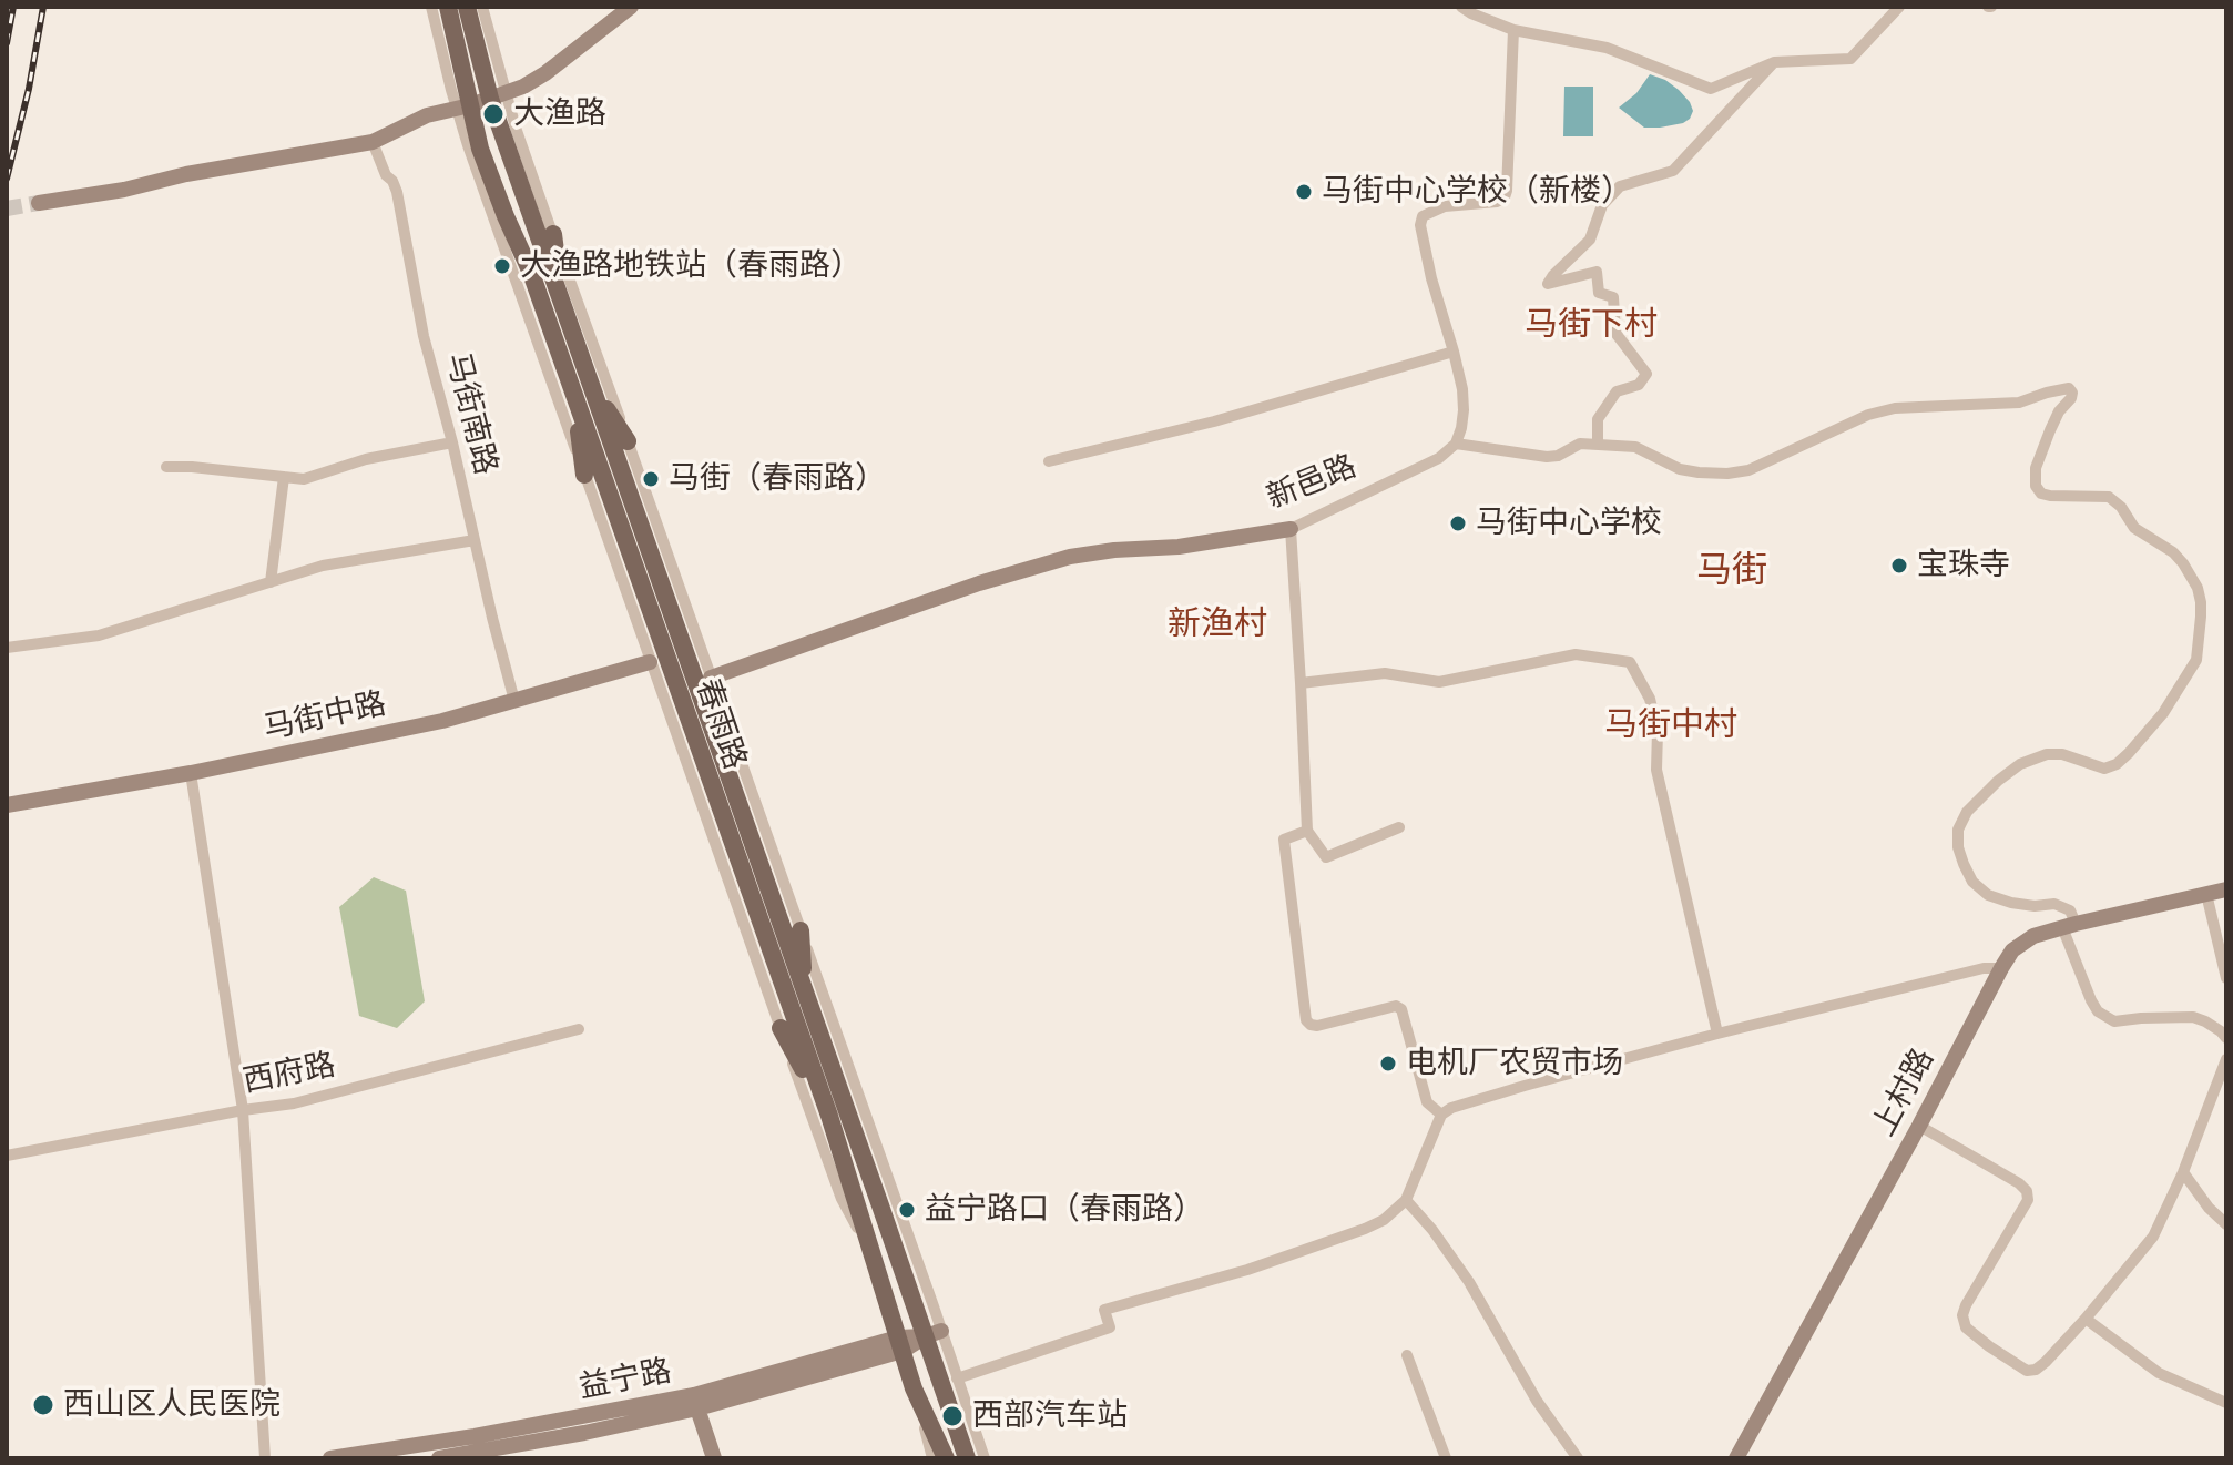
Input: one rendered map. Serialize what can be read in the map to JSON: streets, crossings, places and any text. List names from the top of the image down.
{
  "streets": {
    "main road": ["春雨路"],
    "street": [
      "马街南路",
      "新邑路",
      "马街中路",
      "西府路",
      "上村路",
      "益宁路"
    ]
  },
  "crossings": [
    ["马街南路", "马街中路"],
    ["春雨路", "益宁路"]
  ],
  "districts": [
    "马街下村",
    "马街",
    "新渔村",
    "马街中村"
  ],
  "places": [
    "大渔路",
    "马街中心学校（新楼）",
    "大渔路地铁站（春雨路）",
    "马街（春雨路）",
    "马街中心学校",
    "宝珠寺",
    "电机厂农贸市场",
    "益宁路口（春雨路）",
    "西山区人民医院",
    "西部汽车站"
  ]
}
